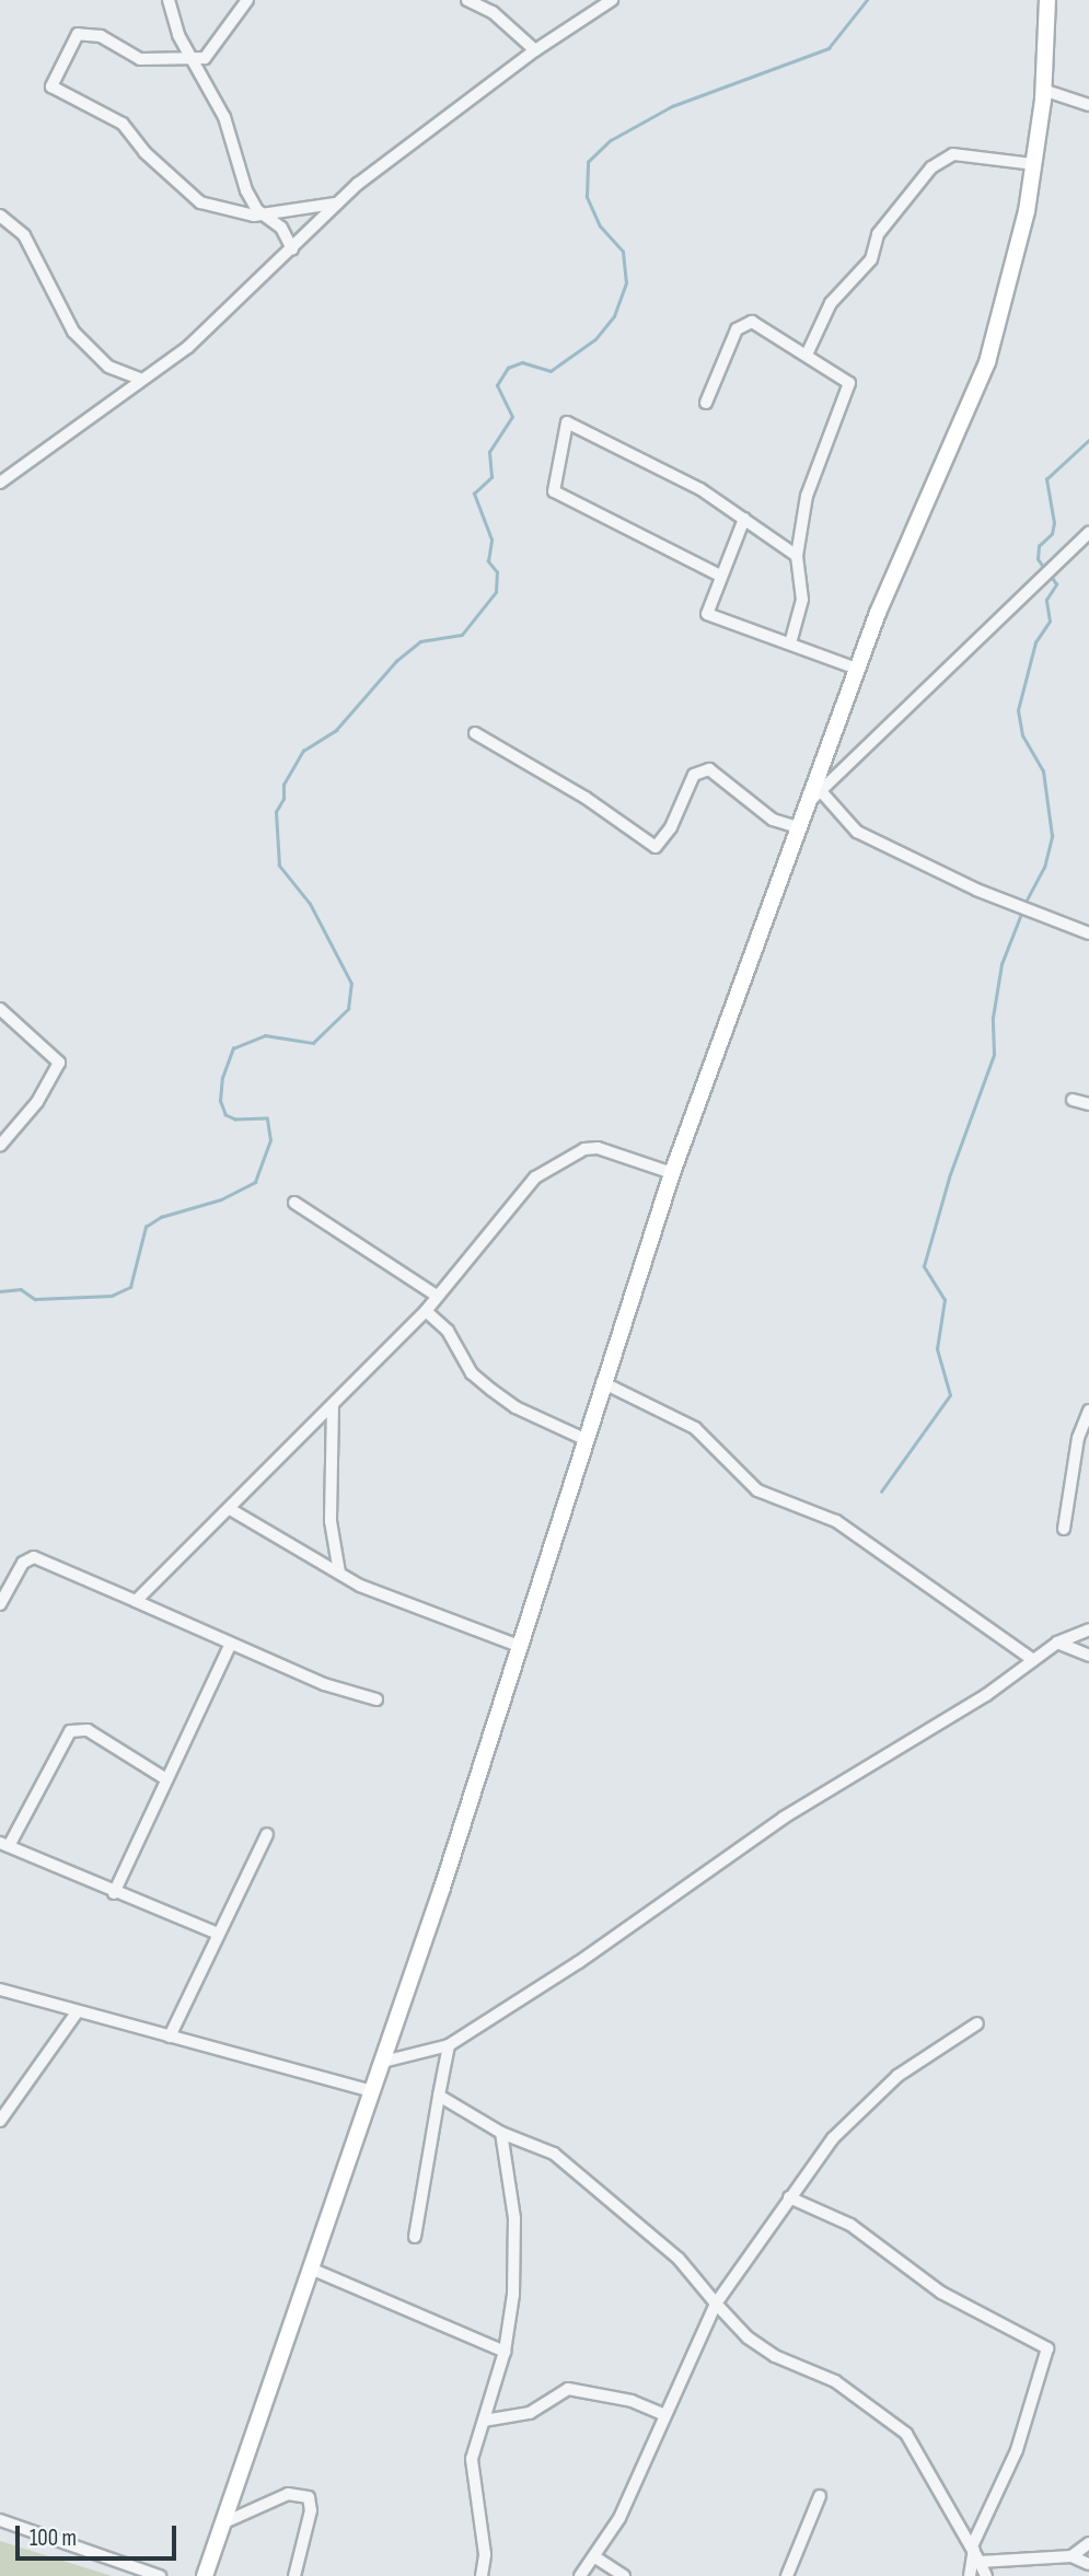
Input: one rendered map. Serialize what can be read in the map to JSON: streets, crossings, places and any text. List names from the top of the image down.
{
  "scale_bar": "100 m"
}
